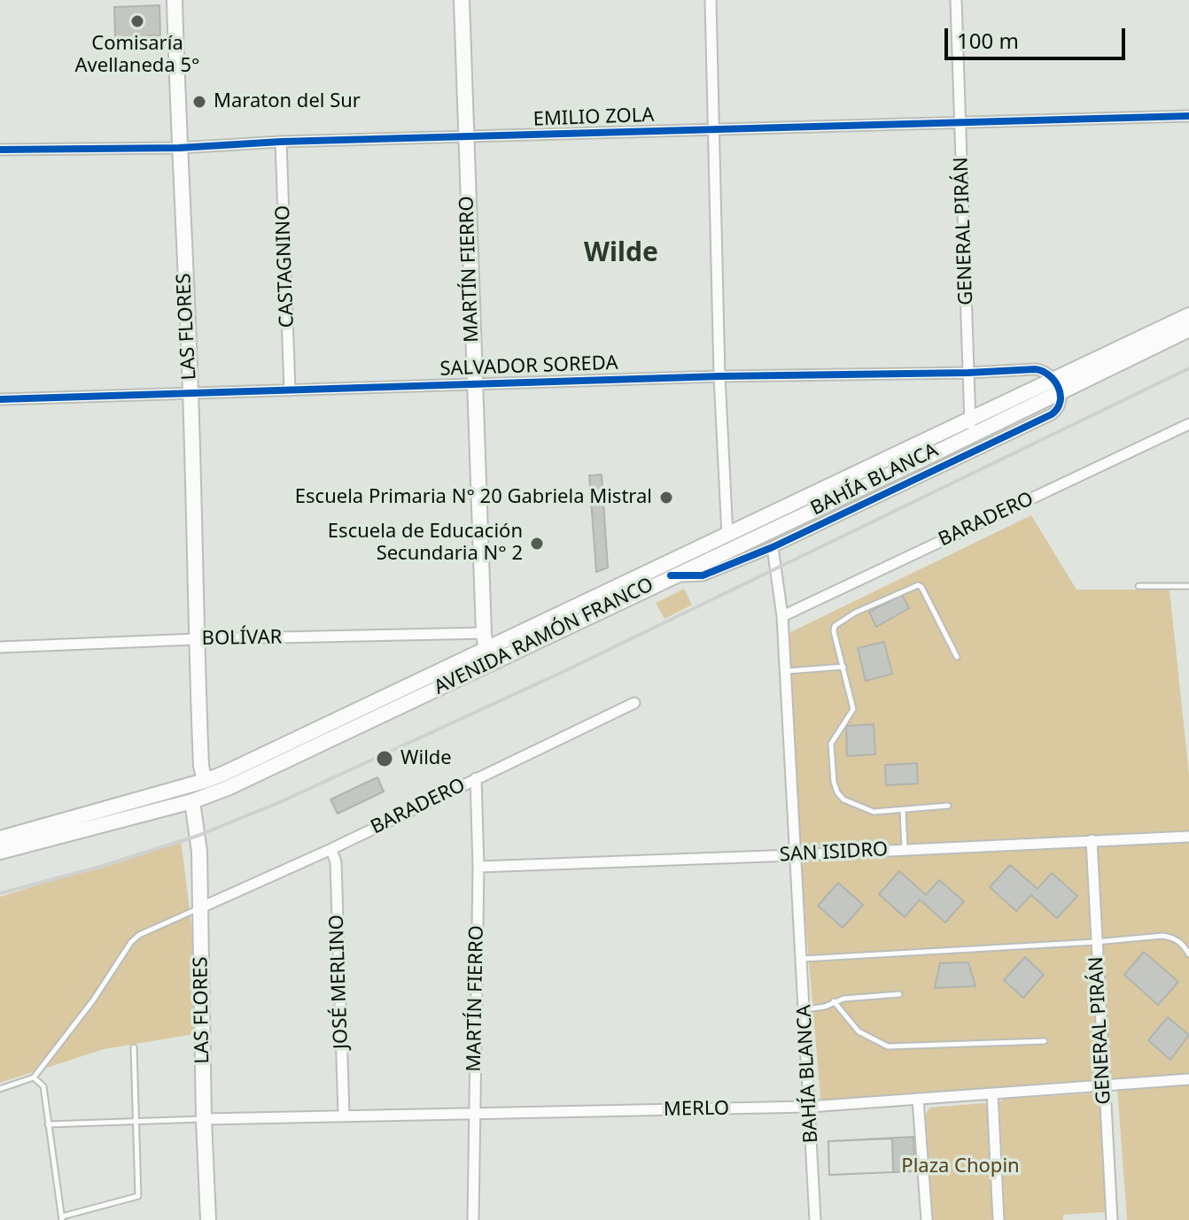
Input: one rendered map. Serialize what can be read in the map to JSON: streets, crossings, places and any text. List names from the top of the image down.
{
  "streets": {
    "main road": ["MARTÍN FIERRO", "LAS FLORES", "AVENIDA RAMÓN FRANCO"],
    "street": [
      "EMILIO ZOLA",
      "GENERAL PIRÁN",
      "CASTAGNINO",
      "SALVADOR SOREDA",
      "BAHÍA BLANCA",
      "BARADERO",
      "BOLÍVAR",
      "SAN ISIDRO",
      "JOSÉ MERLINO",
      "MERLO"
    ]
  },
  "crossings": [
    ["EMILIO ZOLA", "GENERAL PIRÁN"],
    ["EMILIO ZOLA", "CASTAGNINO"],
    ["EMILIO ZOLA", "MARTÍN FIERRO"],
    ["EMILIO ZOLA", "LAS FLORES"],
    ["GENERAL PIRÁN", "SALVADOR SOREDA"],
    ["GENERAL PIRÁN", "AVENIDA RAMÓN FRANCO"],
    ["GENERAL PIRÁN", "SAN ISIDRO"],
    ["GENERAL PIRÁN", "MERLO"],
    ["CASTAGNINO", "SALVADOR SOREDA"],
    ["MARTÍN FIERRO", "SALVADOR SOREDA"],
    ["MARTÍN FIERRO", "BARADERO"],
    ["MARTÍN FIERRO", "AVENIDA RAMÓN FRANCO"],
    ["MARTÍN FIERRO", "BOLÍVAR"],
    ["MARTÍN FIERRO", "SAN ISIDRO"],
    ["MARTÍN FIERRO", "MERLO"],
    ["LAS FLORES", "SALVADOR SOREDA"],
    ["LAS FLORES", "BARADERO"],
    ["LAS FLORES", "AVENIDA RAMÓN FRANCO"],
    ["LAS FLORES", "BOLÍVAR"],
    ["LAS FLORES", "MERLO"],
    ["SALVADOR SOREDA", "BAHÍA BLANCA"],
    ["SALVADOR SOREDA", "AVENIDA RAMÓN FRANCO"],
    ["BAHÍA BLANCA", "BARADERO"],
    ["BAHÍA BLANCA", "AVENIDA RAMÓN FRANCO"],
    ["BAHÍA BLANCA", "SAN ISIDRO"],
    ["BAHÍA BLANCA", "MERLO"],
    ["BARADERO", "JOSÉ MERLINO"],
    ["JOSÉ MERLINO", "MERLO"]
  ],
  "districts": ["Wilde"],
  "parks": ["Plaza Chopin"],
  "places": [
    "Comisaría Avellaneda 5°",
    "Maraton del Sur",
    "Escuela Primaria N° 20 Gabriela Mistral",
    "Escuela de Educación Secundaria N° 2",
    "Wilde"
  ],
  "scale_bar": "100 m"
}
